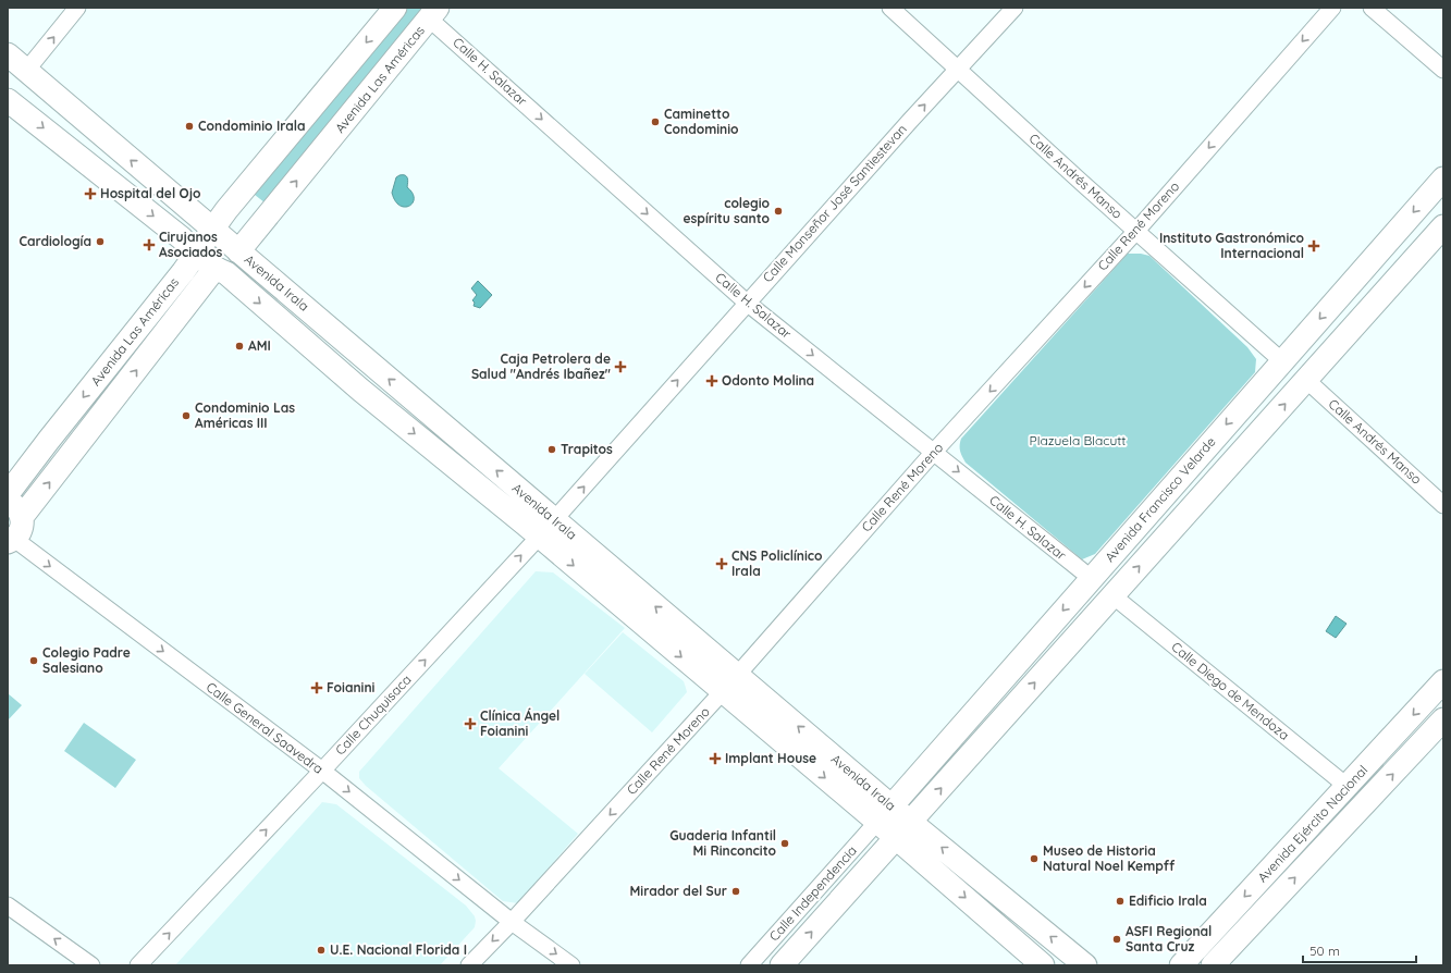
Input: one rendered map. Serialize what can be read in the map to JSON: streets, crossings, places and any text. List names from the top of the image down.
{
  "streets": {
    "main road": [
      "Avenida Las Américas",
      "Avenida Irala",
      "Avenida Francisco Velarde",
      "Avenida Ejército Nacional",
      "Calle Independencia"
    ],
    "street": [
      "Calle H. Salazar",
      "Calle Andrés Manso",
      "Calle Monseñor José Santiestevan",
      "Calle René Moreno",
      "Calle Diego de Mendoza",
      "Calle Chuquisaca",
      "Calle General Saavedra"
    ]
  },
  "crossings": [
    ["Calle H. Salazar", "Avenida Las Américas"],
    ["Calle H. Salazar", "Calle Monseñor José Santiestevan"],
    ["Calle H. Salazar", "Calle René Moreno"],
    ["Calle H. Salazar", "Avenida Francisco Velarde"],
    ["Avenida Las Américas", "Avenida Irala"],
    ["Calle Andrés Manso", "Calle Monseñor José Santiestevan"],
    ["Calle Andrés Manso", "Calle René Moreno"],
    ["Calle Andrés Manso", "Avenida Francisco Velarde"],
    ["Calle Monseñor José Santiestevan", "Avenida Irala"],
    ["Calle Monseñor José Santiestevan", "Calle Chuquisaca"],
    ["Calle René Moreno", "Avenida Irala"],
    ["Calle René Moreno", "Calle General Saavedra"],
    ["Avenida Irala", "Avenida Francisco Velarde"],
    ["Avenida Irala", "Calle Chuquisaca"],
    ["Avenida Irala", "Calle Independencia"],
    ["Avenida Francisco Velarde", "Calle Diego de Mendoza"],
    ["Avenida Francisco Velarde", "Calle Independencia"],
    ["Calle Diego de Mendoza", "Avenida Ejército Nacional"],
    ["Calle Chuquisaca", "Calle General Saavedra"]
  ],
  "one_way": [
    "Calle H. Salazar",
    "Calle Monseñor José Santiestevan",
    "Calle René Moreno",
    "Calle Chuquisaca",
    "Calle General Saavedra"
  ],
  "parks": ["Plazuela Blacutt"],
  "places": {
    "other": [
      "Caminetto Condominio",
      "Condominio Irala",
      "colegio espíritu santo",
      "Cardiología",
      "AMI",
      "Condominio Las Américas III",
      "Trapitos",
      "Colegio Padre Salesiano",
      "Guaderia Infantil Mi Rinconcito",
      "Museo de Historia Natural Noel Kempff",
      "Mirador del Sur",
      "Edificio Irala",
      "ASFI Regional Santa Cruz",
      "U.E. Nacional Florida I"
    ],
    "health": [
      "Hospital del Ojo",
      "Cirujanos Asociados",
      "Instituto Gastronómico Internacional",
      "Caja Petrolera de Salud \"Andrés Ibañez\"",
      "Odonto Molina",
      "CNS Policlínico Irala",
      "Foianini",
      "Clínica Ángel Foianini",
      "Implant House"
    ]
  },
  "scale_bar": "50 m"
}
